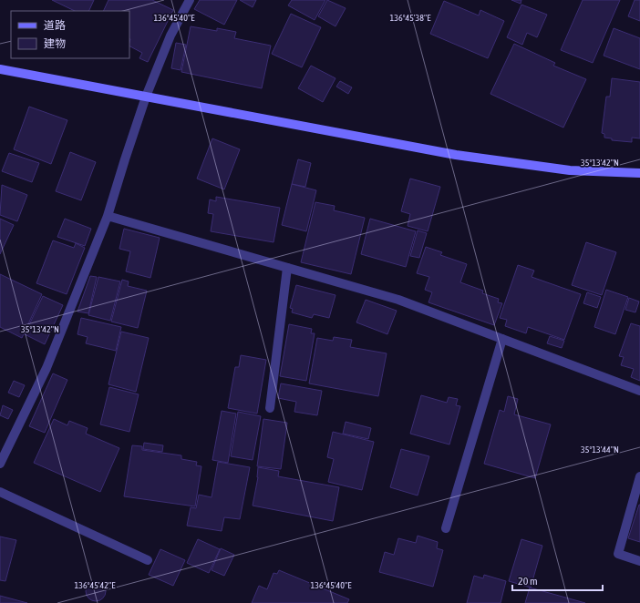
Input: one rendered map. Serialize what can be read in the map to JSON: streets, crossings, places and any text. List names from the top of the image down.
{
  "legend": ["道路", "建物"],
  "scale_bar": "20 m",
  "coordinates": [
    "136°45'40\"E",
    "136°45'38\"E",
    "35°13'42\"N",
    "35°13'44\"N",
    "136°45'42\"E"
  ]
}
